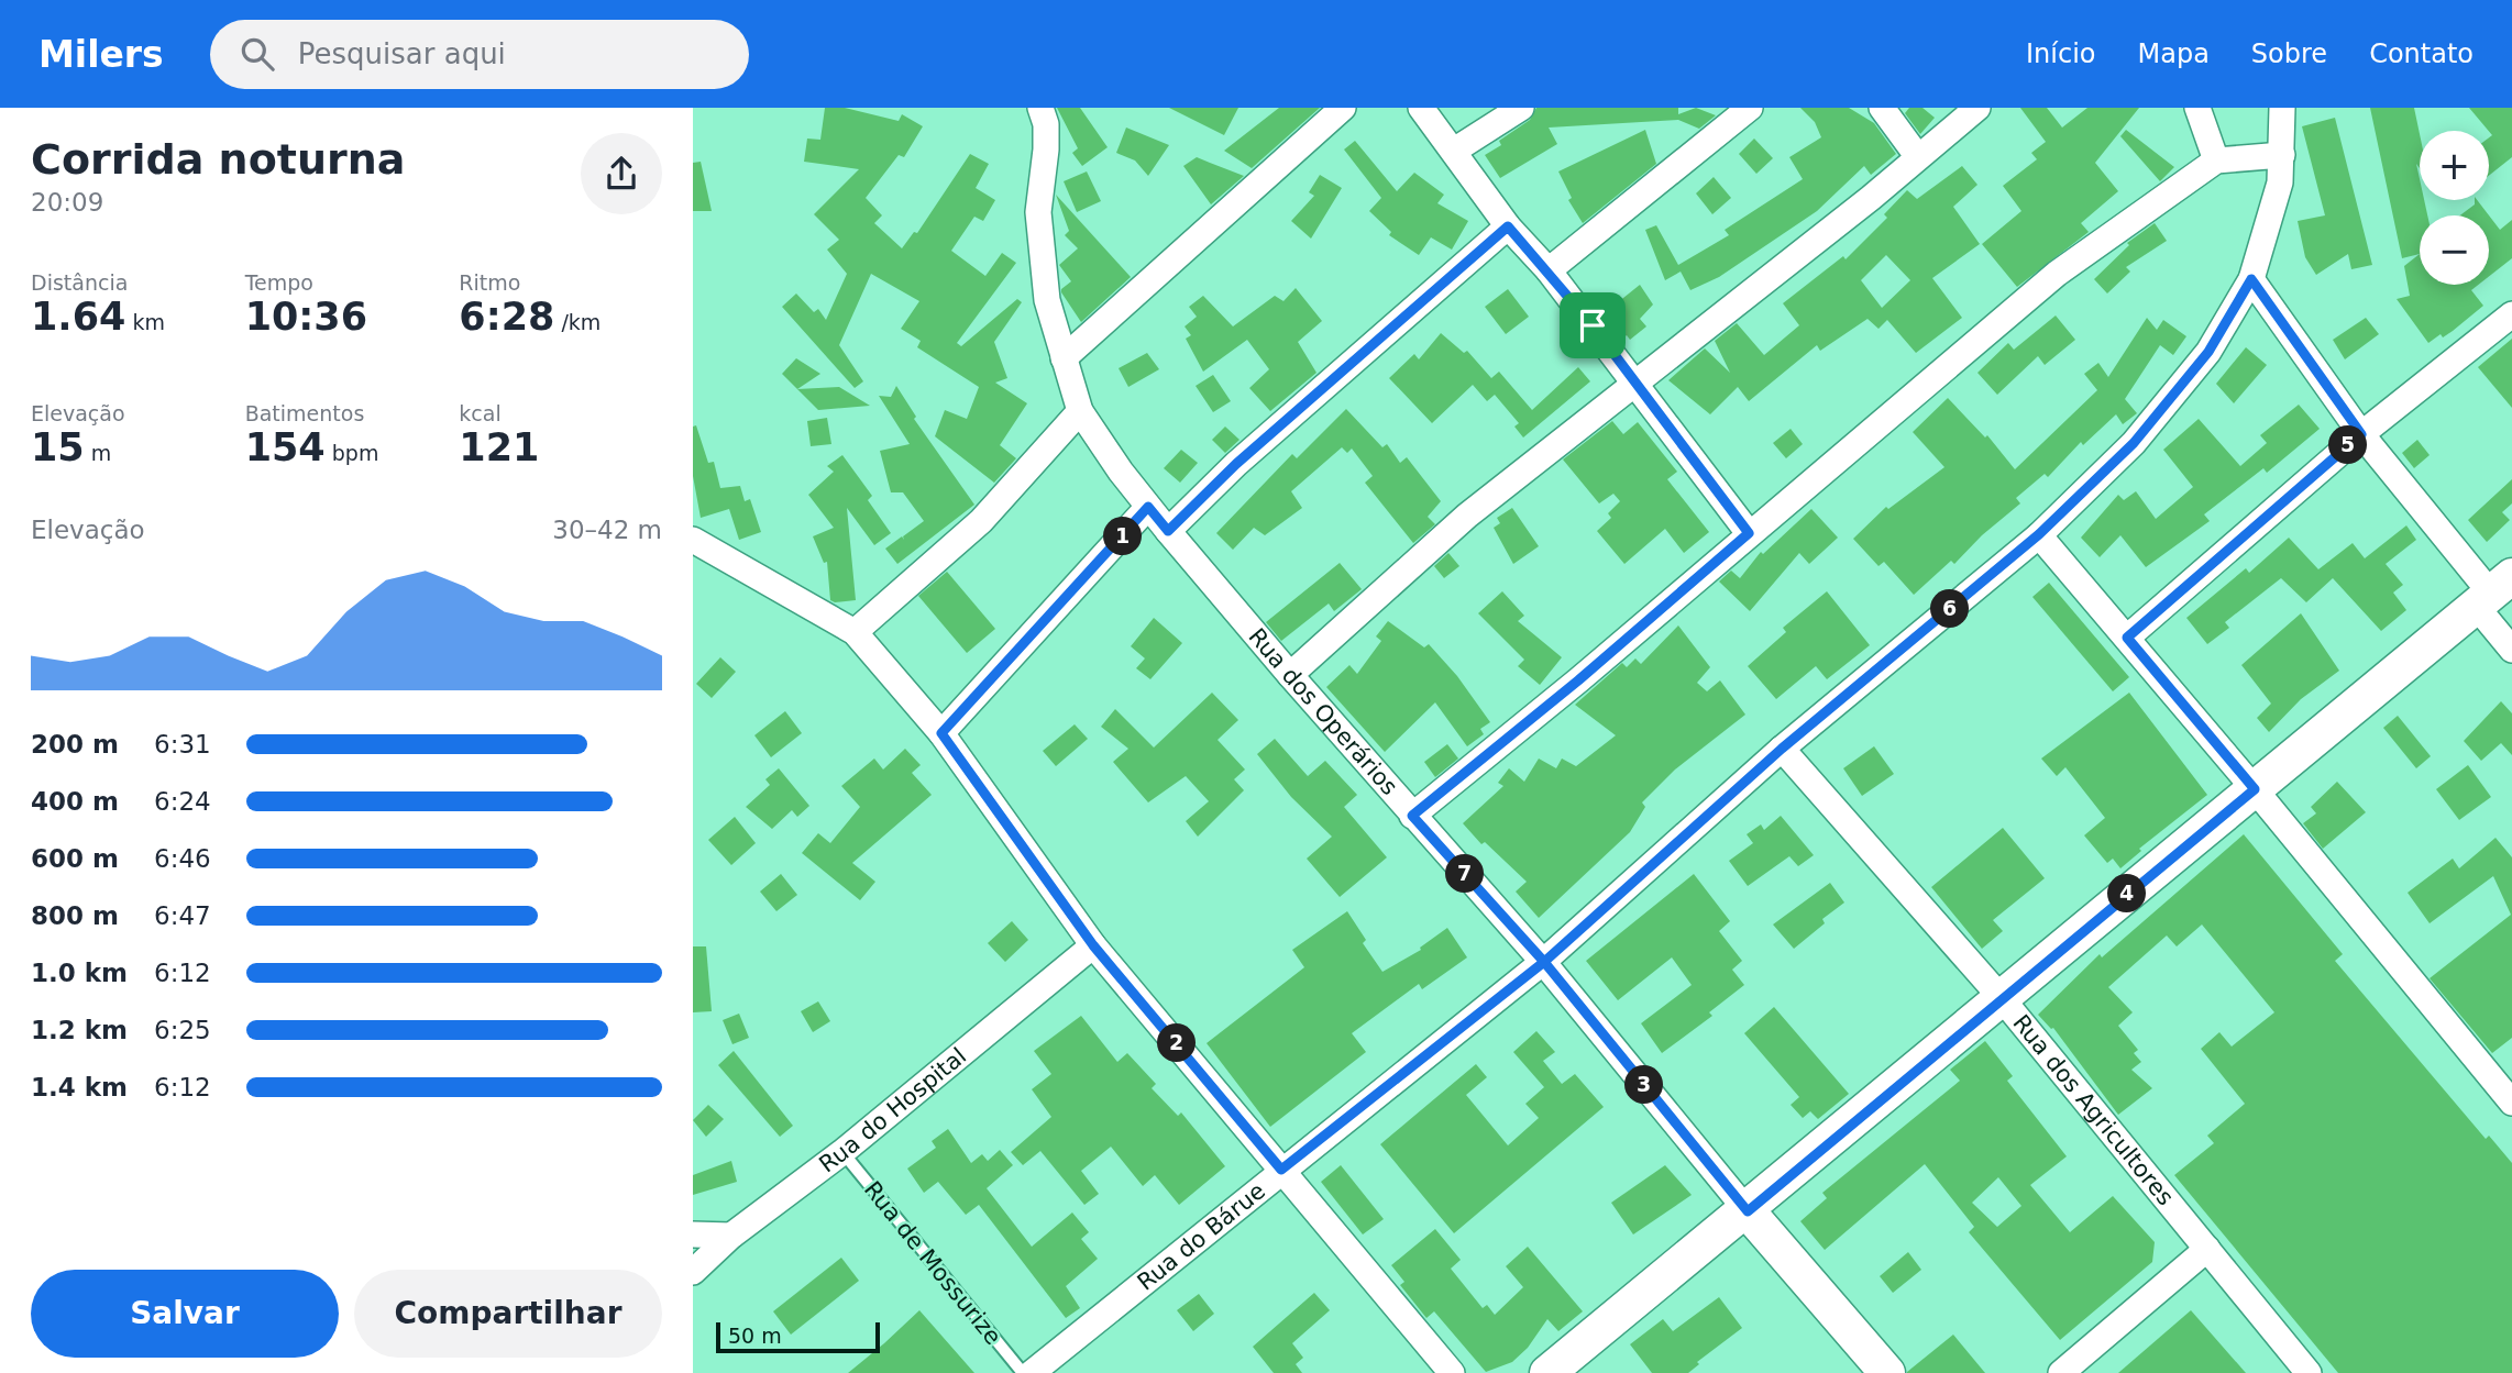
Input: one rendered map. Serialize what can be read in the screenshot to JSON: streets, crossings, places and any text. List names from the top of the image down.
{
  "streets": {
    "street": [
      "Rua dos Operários",
      "Rua do Hospital",
      "Rua dos Agricultores",
      "Rua do Bárue"
    ],
    "lane": ["Rua de Mossurize"]
  },
  "crossings": [
    ["Rua dos Operários", "Rua do Bárue"],
    ["Rua do Hospital", "Rua de Mossurize"],
    ["Rua dos Agricultores", "Rua do Bárue"]
  ],
  "scale_bar": "50 m",
  "page": {
    "header": "Milers",
    "search": "Pesquisar aqui",
    "nav": [
      "Início",
      "Mapa",
      "Sobre",
      "Contato"
    ],
    "heading": ["Corrida noturna", "20:09"],
    "map_buttons": ["+", "−"],
    "stats": [
      ["Distância", "1.64 km"],
      ["Tempo", "10:36"],
      ["Ritmo", "6:28 /km"],
      ["Elevação", "15 m"],
      ["Batimentos", "154 bpm"],
      ["kcal", "121"]
    ],
    "pins": [
      "5",
      "1",
      "6",
      "7",
      "4",
      "2",
      "3"
    ],
    "chart": ["Elevação", "30–42 m"],
    "list": [
      {
        "name": "200 m",
        "note": "6:31"
      },
      {
        "name": "400 m",
        "note": "6:24"
      },
      {
        "name": "600 m",
        "note": "6:46"
      },
      {
        "name": "800 m",
        "note": "6:47"
      },
      {
        "name": "1.0 km",
        "note": "6:12"
      },
      {
        "name": "1.2 km",
        "note": "6:25"
      },
      {
        "name": "1.4 km",
        "note": "6:12"
      }
    ],
    "buttons": ["Salvar", "Compartilhar"],
    "scale": "50 m"
  }
}
